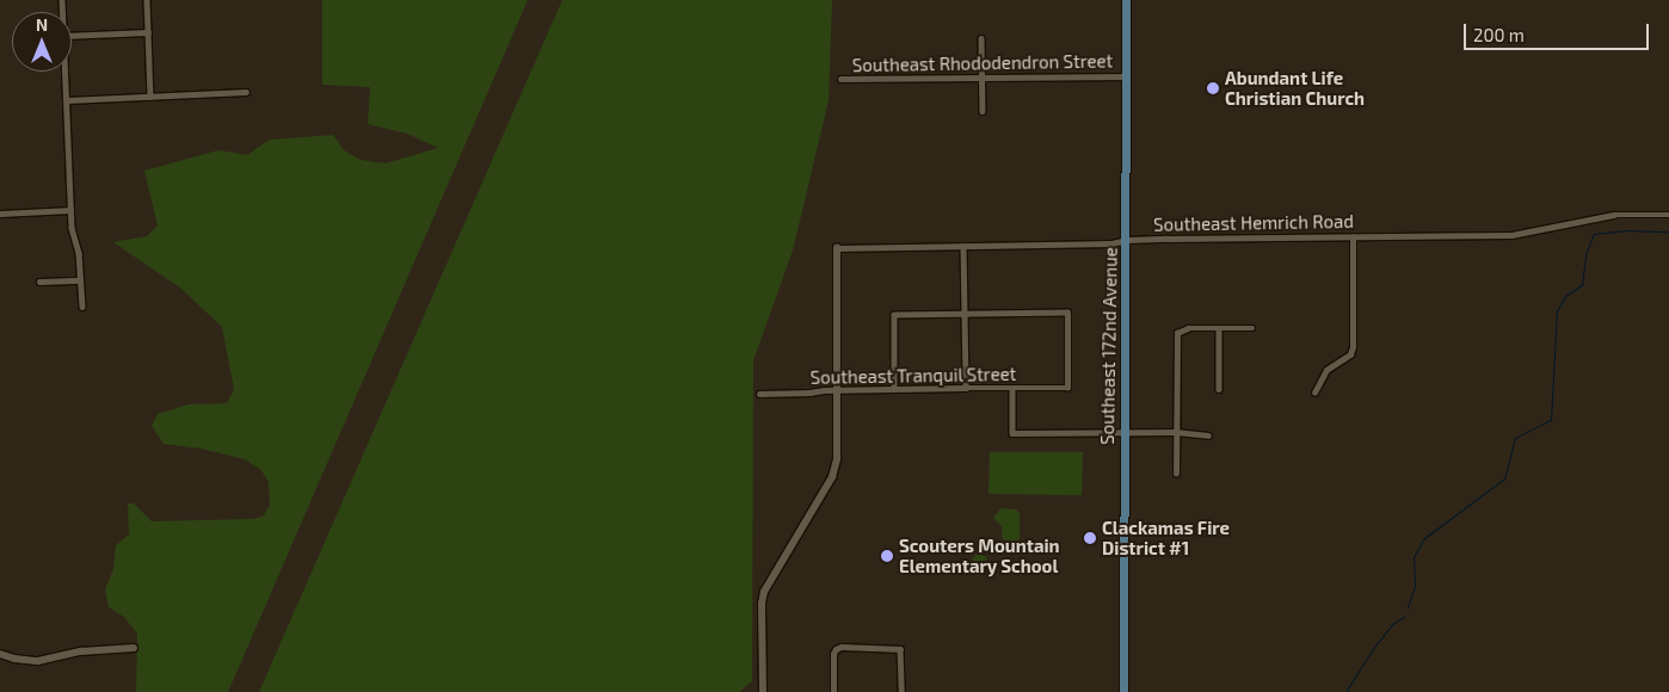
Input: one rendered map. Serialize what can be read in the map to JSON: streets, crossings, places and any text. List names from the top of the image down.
{
  "streets": {
    "main road": ["Southeast 172nd Avenue"],
    "street": ["Southeast Rhododendron Street", "Southeast Hemrich Road", "Southeast Tranquil Street"]
  },
  "crossings": [
    ["Southeast Rhododendron Street", "Southeast 172nd Avenue"],
    ["Southeast Hemrich Road", "Southeast 172nd Avenue"]
  ],
  "places": ["Abundant Life Christian Church", "Clackamas Fire District #1", "Scouters Mountain Elementary School"],
  "scale_bar": "200 m",
  "north": "top"
}
